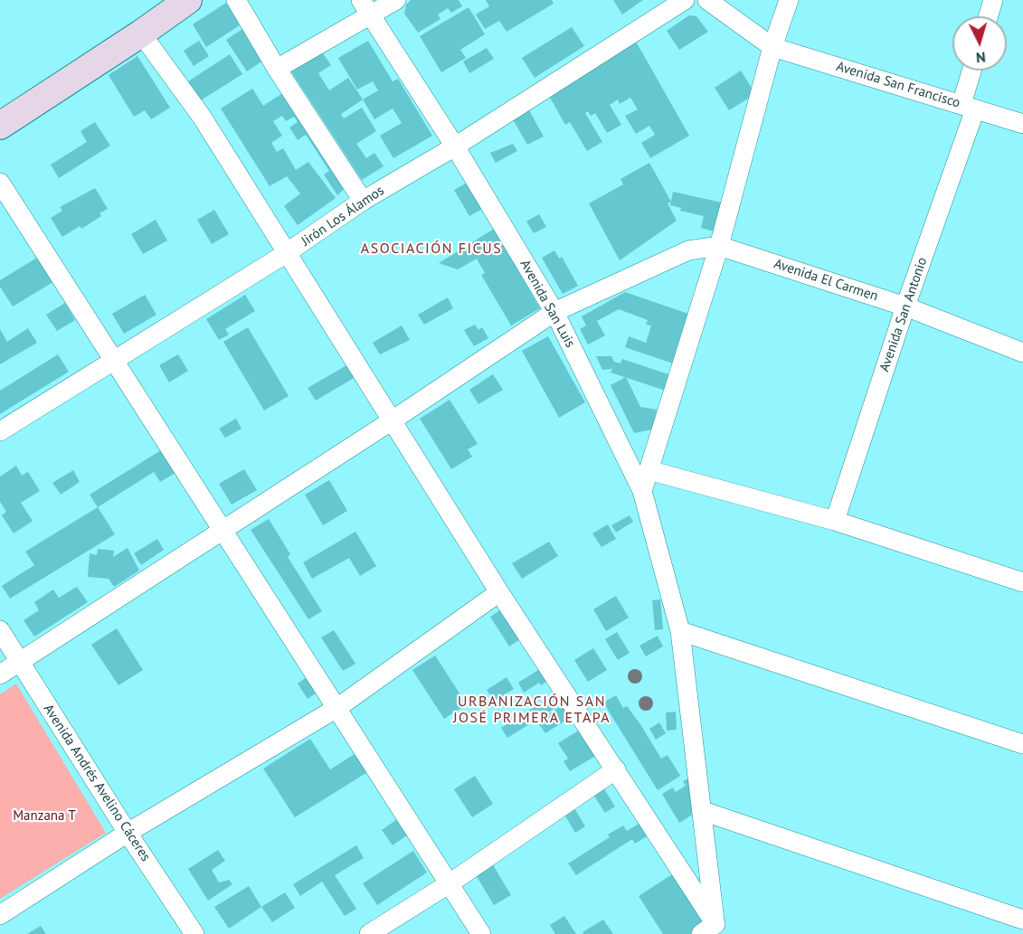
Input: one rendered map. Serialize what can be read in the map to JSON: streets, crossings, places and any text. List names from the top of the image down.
{
  "streets": {
    "street": [
      "Avenida San Francisco",
      "Jirón Los Álamos",
      "Avenida El Carmen",
      "Avenida San Luis",
      "Avenida San Antonio",
      "Avenida Andrés Avelino Cáceres"
    ]
  },
  "crossings": [
    ["Avenida San Francisco", "Avenida San Antonio"],
    ["Jirón Los Álamos", "Avenida San Luis"],
    ["Avenida El Carmen", "Avenida San Antonio"]
  ],
  "districts": ["ASOCIACIÓN FICUS", "URBANIZACIÓN SAN JOSÉ PRIMERA ETAPA"],
  "parks": ["Manzana T"],
  "north": "bottom"
}
